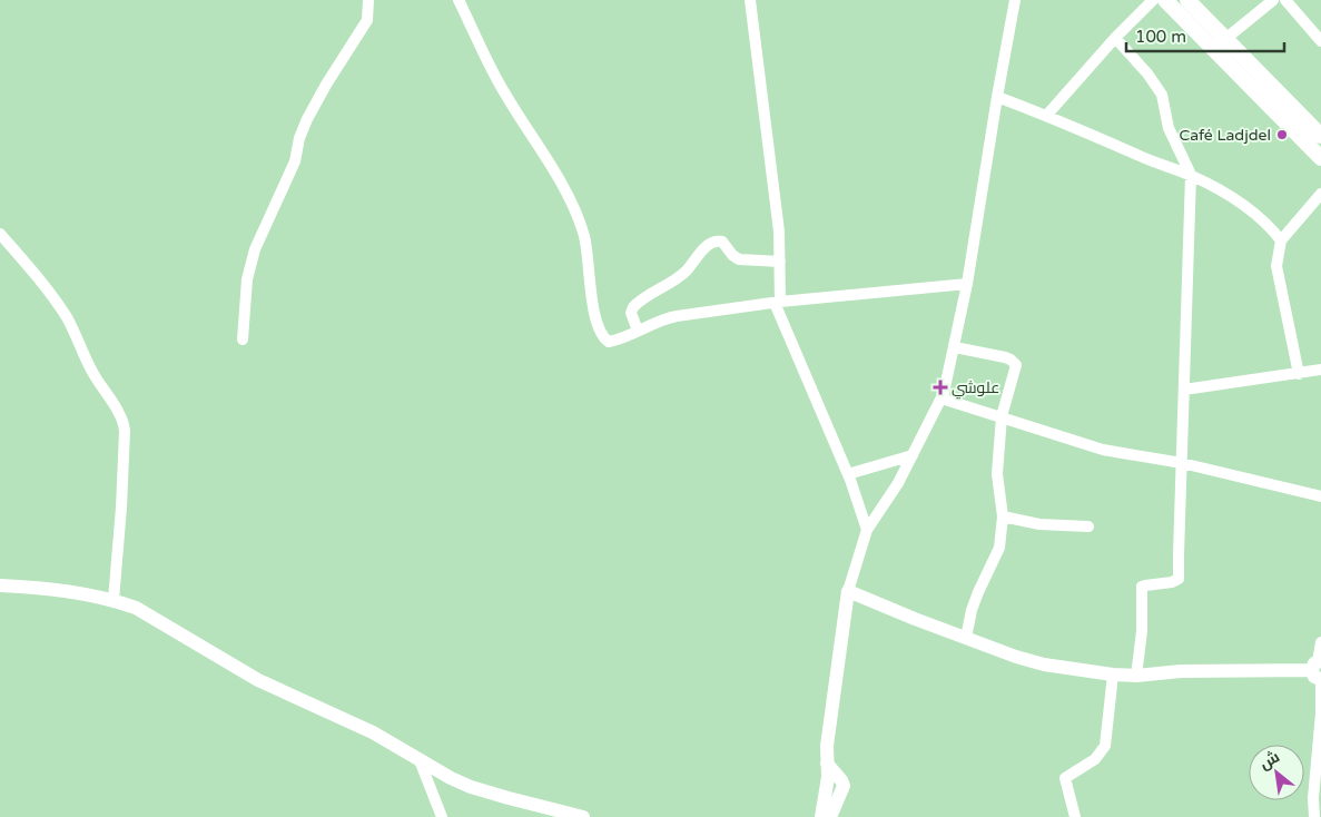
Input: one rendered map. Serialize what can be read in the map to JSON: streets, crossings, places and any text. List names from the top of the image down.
{
  "places": {
    "other": ["Café Ladjdel"],
    "health": ["علوشي"]
  },
  "scale_bar": "100 m",
  "north": "top left"
}
